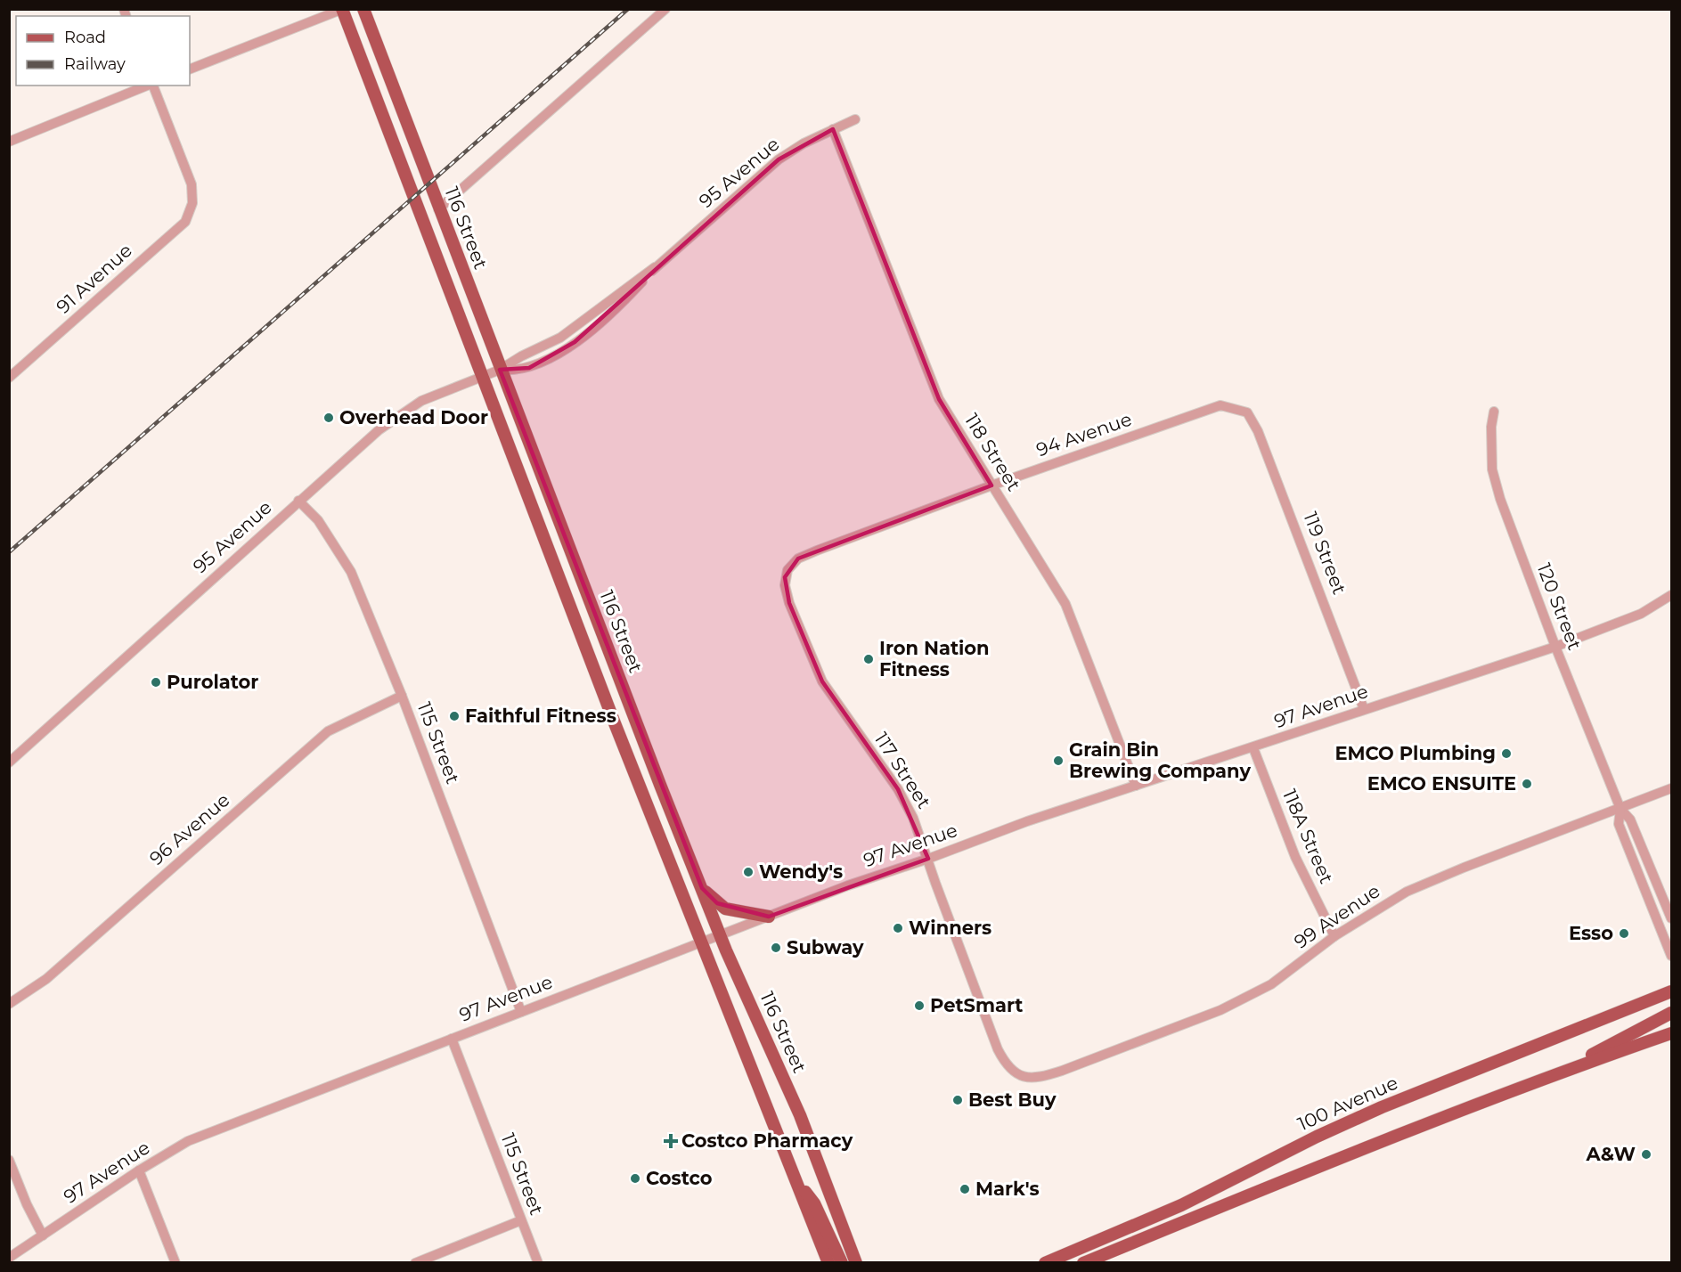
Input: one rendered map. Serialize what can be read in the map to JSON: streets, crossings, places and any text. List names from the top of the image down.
{
  "streets": {
    "main road": ["116 Street", "100 Avenue"],
    "street": [
      "95 Avenue",
      "91 Avenue",
      "94 Avenue",
      "118 Street",
      "119 Street",
      "120 Street",
      "97 Avenue",
      "115 Street",
      "117 Street",
      "96 Avenue",
      "118A Street",
      "99 Avenue"
    ]
  },
  "crossings": [
    ["95 Avenue", "116 Street"],
    ["95 Avenue", "118 Street"],
    ["95 Avenue", "115 Street"],
    ["116 Street", "97 Avenue"],
    ["94 Avenue", "118 Street"],
    ["94 Avenue", "119 Street"],
    ["94 Avenue", "117 Street"],
    ["118 Street", "97 Avenue"],
    ["119 Street", "97 Avenue"],
    ["120 Street", "97 Avenue"],
    ["120 Street", "99 Avenue"],
    ["97 Avenue", "115 Street"],
    ["97 Avenue", "117 Street"],
    ["97 Avenue", "118A Street"],
    ["115 Street", "96 Avenue"],
    ["117 Street", "99 Avenue"],
    ["118A Street", "99 Avenue"]
  ],
  "places": {
    "other": [
      "Overhead Door",
      "Iron Nation Fitness",
      "Purolator",
      "Faithful Fitness",
      "EMCO Plumbing",
      "Grain Bin Brewing Company",
      "EMCO ENSUITE",
      "Wendy's",
      "Winners",
      "Esso",
      "Subway",
      "PetSmart",
      "Best Buy",
      "A&W",
      "Costco",
      "Mark's"
    ],
    "health": ["Costco Pharmacy"]
  },
  "legend": ["Road", "Railway"]
}
